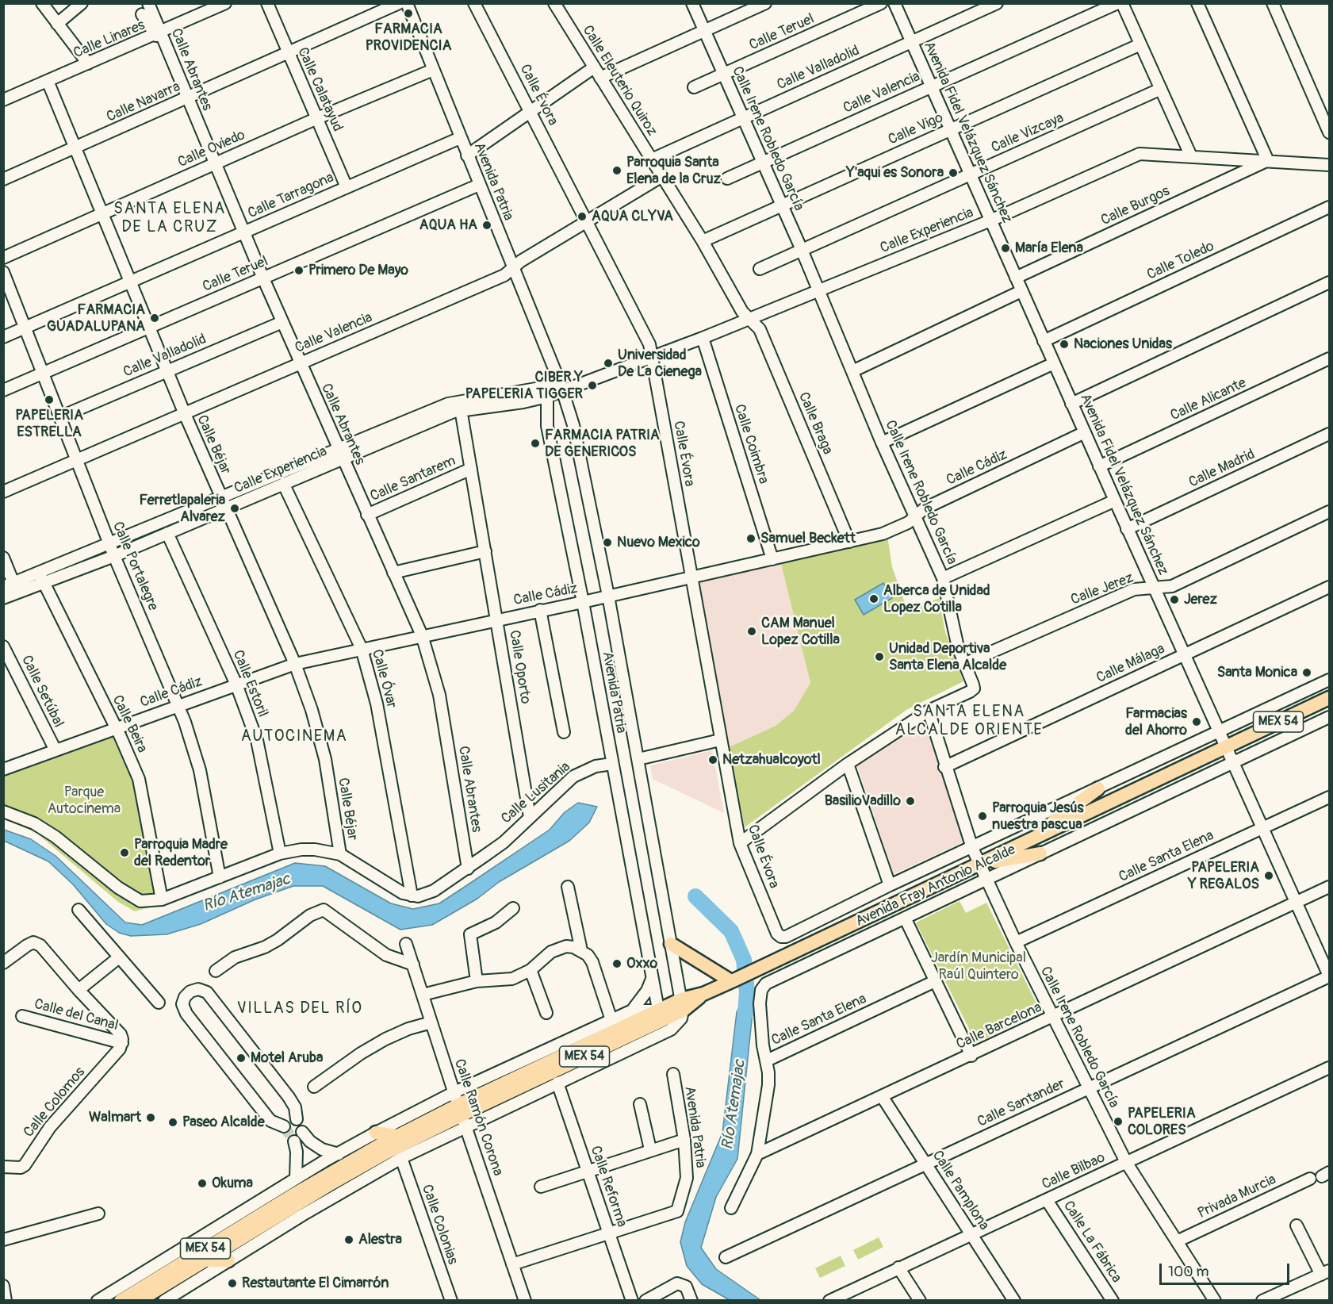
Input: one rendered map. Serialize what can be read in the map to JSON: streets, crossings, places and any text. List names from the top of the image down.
{
  "streets": {
    "main road": ["MEX 54", "Avenida Fray Antonio Alcalde"],
    "street": [
      "Calle Teruel",
      "Calle Linares",
      "Calle Valladolid",
      "Calle Abrantes",
      "Calle Eleuterio Quiroz",
      "Calle Calatayud",
      "Calle Valencia",
      "Calle Évora",
      "Calle Navarra",
      "Calle Vigo",
      "Avenida Fidel Velázquez Sánchez",
      "Calle Vizcaya",
      "Calle Irene Robledo García",
      "Calle Oviedo",
      "Avenida Patria",
      "Calle Tarragona",
      "Calle Burgos",
      "Calle Experiencia",
      "Calle Toledo",
      "Calle Alicante",
      "Calle Braga",
      "Calle Coimbra",
      "Calle Béjar",
      "Calle Cádiz",
      "Calle Madrid",
      "Calle Santarem",
      "Calle Portalegre",
      "Calle Jerez",
      "Calle Málaga",
      "Calle Oporto",
      "Calle Óvar",
      "Calle Estoril",
      "Calle Setúbal",
      "Calle Beira",
      "Calle Lusitania",
      "Calle Santa Elena",
      "Calle del Canal",
      "Calle Barcelona",
      "Calle Colomos",
      "Calle Santander",
      "Calle Ramón Corona",
      "Calle Bilbao",
      "Calle Reforma",
      "Calle Pamplona",
      "Privada Murcia",
      "Calle Colonias",
      "Calle La Fábrica"
    ]
  },
  "crossings": [
    ["Calle Teruel", "Calle Abrantes"],
    ["Calle Teruel", "Calle Irene Robledo García"],
    ["Calle Teruel", "Avenida Patria"],
    ["Calle Teruel", "Calle Béjar"],
    ["Calle Teruel", "Calle Portalegre"],
    ["Calle Linares", "Calle Abrantes"],
    ["Calle Linares", "Calle Béjar"],
    ["Calle Valladolid", "Calle Abrantes"],
    ["Calle Valladolid", "Calle Eleuterio Quiroz"],
    ["Calle Valladolid", "Avenida Fidel Velázquez Sánchez"],
    ["Calle Valladolid", "Calle Irene Robledo García"],
    ["Calle Valladolid", "Calle Béjar"],
    ["Calle Valladolid", "Calle Portalegre"],
    ["Calle Abrantes", "Calle Valencia"],
    ["Calle Abrantes", "Calle Navarra"],
    ["Calle Abrantes", "Calle Oviedo"],
    ["Calle Abrantes", "Calle Tarragona"],
    ["Calle Abrantes", "Calle Experiencia"],
    ["Calle Abrantes", "Calle Cádiz"],
    ["Calle Abrantes", "Calle Santarem"],
    ["Calle Abrantes", "Calle Lusitania"],
    ["Calle Eleuterio Quiroz", "Calle Valencia"],
    ["Calle Eleuterio Quiroz", "Calle Vigo"],
    ["Calle Eleuterio Quiroz", "Calle Experiencia"],
    ["Calle Eleuterio Quiroz", "Calle Braga"],
    ["Calle Calatayud", "Calle Navarra"],
    ["Calle Calatayud", "Calle Oviedo"],
    ["Calle Calatayud", "Calle Tarragona"],
    ["Calle Valencia", "Calle Évora"],
    ["Calle Valencia", "Avenida Fidel Velázquez Sánchez"],
    ["Calle Valencia", "Calle Irene Robledo García"],
    ["Calle Valencia", "Avenida Patria"],
    ["Calle Valencia", "Calle Béjar"],
    ["Calle Valencia", "Calle Portalegre"],
    ["Calle Évora", "Calle Experiencia"],
    ["Calle Évora", "Calle Cádiz"],
    ["Calle Évora", "Avenida Fray Antonio Alcalde"],
    ["Calle Navarra", "Calle Béjar"],
    ["Calle Vigo", "Avenida Fidel Velázquez Sánchez"],
    ["Calle Vigo", "Calle Irene Robledo García"],
    ["Avenida Fidel Velázquez Sánchez", "Calle Vizcaya"],
    ["Avenida Fidel Velázquez Sánchez", "Calle Burgos"],
    ["Avenida Fidel Velázquez Sánchez", "Calle Experiencia"],
    ["Avenida Fidel Velázquez Sánchez", "Calle Toledo"],
    ["Avenida Fidel Velázquez Sánchez", "Calle Alicante"],
    ["Avenida Fidel Velázquez Sánchez", "Calle Cádiz"],
    ["Avenida Fidel Velázquez Sánchez", "Calle Madrid"],
    ["Avenida Fidel Velázquez Sánchez", "Calle Jerez"],
    ["Avenida Fidel Velázquez Sánchez", "Calle Málaga"],
    ["Avenida Fidel Velázquez Sánchez", "Calle Santa Elena"],
    ["Avenida Fidel Velázquez Sánchez", "Avenida Fray Antonio Alcalde"],
    ["Avenida Fidel Velázquez Sánchez", "Calle Barcelona"],
    ["Avenida Fidel Velázquez Sánchez", "Calle Santander"],
    ["Calle Vizcaya", "Calle Irene Robledo García"],
    ["Calle Irene Robledo García", "Calle Experiencia"],
    ["Calle Irene Robledo García", "Calle Cádiz"],
    ["Calle Irene Robledo García", "Calle Jerez"],
    ["Calle Irene Robledo García", "Calle Málaga"],
    ["Calle Irene Robledo García", "Calle Santa Elena"],
    ["Calle Irene Robledo García", "Avenida Fray Antonio Alcalde"],
    ["Calle Irene Robledo García", "Calle Barcelona"],
    ["Calle Irene Robledo García", "Calle Santander"],
    ["Calle Irene Robledo García", "Calle Bilbao"],
    ["Calle Irene Robledo García", "Privada Murcia"],
    ["Calle Oviedo", "Avenida Patria"],
    ["Calle Oviedo", "Calle Béjar"],
    ["Avenida Patria", "Calle Tarragona"],
    ["Avenida Patria", "Calle Experiencia"],
    ["Avenida Patria", "Calle Cádiz"],
    ["Avenida Patria", "MEX 54"],
    ["Avenida Patria", "Calle Lusitania"],
    ["Avenida Patria", "Avenida Fray Antonio Alcalde"],
    ["Avenida Patria", "Calle Reforma"],
    ["Calle Tarragona", "Calle Béjar"],
    ["Calle Tarragona", "Calle Portalegre"],
    ["Calle Burgos", "Calle Experiencia"],
    ["Calle Experiencia", "Calle Braga"],
    ["Calle Experiencia", "Calle Coimbra"],
    ["Calle Experiencia", "Calle Béjar"],
    ["Calle Experiencia", "Calle Portalegre"],
    ["Calle Experiencia", "Calle Oporto"],
    ["Calle Experiencia", "Calle Óvar"],
    ["Calle Experiencia", "Calle Estoril"],
    ["Calle Experiencia", "Calle Beira"],
    ["Calle Braga", "Calle Cádiz"],
    ["Calle Coimbra", "Calle Cádiz"],
    ["Calle Béjar", "Calle Cádiz"],
    ["Calle Cádiz", "Calle Portalegre"],
    ["Calle Cádiz", "Calle Oporto"],
    ["Calle Cádiz", "Calle Óvar"],
    ["Calle Cádiz", "Calle Estoril"],
    ["Calle Cádiz", "Calle Setúbal"],
    ["Calle Cádiz", "Calle Beira"],
    ["Calle Santarem", "Calle Oporto"],
    ["Calle Oporto", "Calle Lusitania"],
    ["Calle Óvar", "Calle Lusitania"],
    ["MEX 54", "Avenida Fray Antonio Alcalde"],
    ["MEX 54", "Calle Ramón Corona"],
    ["Calle Santa Elena", "Avenida Fray Antonio Alcalde"],
    ["Avenida Fray Antonio Alcalde", "Calle Barcelona"],
    ["Calle del Canal", "Calle Colomos"],
    ["Calle Barcelona", "Calle Pamplona"],
    ["Calle Santander", "Calle Pamplona"],
    ["Calle Bilbao", "Calle Pamplona"],
    ["Calle Bilbao", "Calle La Fábrica"]
  ],
  "districts": [
    "SANTA ELENA DE LA CRUZ",
    "SANTA ELENA ALCALDE ORIENTE",
    "AUTOCINEMA",
    "VILLAS DEL RÍO"
  ],
  "water": ["Río Atemajac"],
  "parks": ["Parque Autocinema", "Jardín Municipal Raúl Quintero"],
  "places": [
    "FARMACIA PROVIDENCIA",
    "Parroquia Santa Elena de la Cruz",
    "Y'aqui es Sonora",
    "AQUA CLYVA",
    "AQUA HA",
    "María Elena",
    "Primero De Mayo",
    "FARMACIA GUADALUPANA",
    "Naciones Unidas",
    "Universidad De La Cienega",
    "CIBER Y PAPELERIA TIGGER",
    "PAPELERIA ESTRELLA",
    "FARMACIA PATRIA DE GENERICOS",
    "Ferretlapaleria Alvarez",
    "Samuel Beckett",
    "Nuevo Mexico",
    "Alberca de Unidad Lopez Cotilla",
    "Jerez",
    "CAM Manuel Lopez Cotilla",
    "Unidad Deportiva Santa Elena Alcalde",
    "Santa Monica",
    "Farmacias del Ahorro",
    "Netzahualcoyotl",
    "BasilioVadillo",
    "Parroquia Jesús nuestra pascua",
    "Parroquia Madre del Redentor",
    "PAPELERIA Y REGALOS",
    "Oxxo",
    "Motel Aruba",
    "Walmart",
    "PAPELERIA COLORES",
    "Paseo Alcalde",
    "Okuma",
    "Alestra",
    "Restautante El Cimarrón"
  ],
  "scale_bar": "100 m"
}
